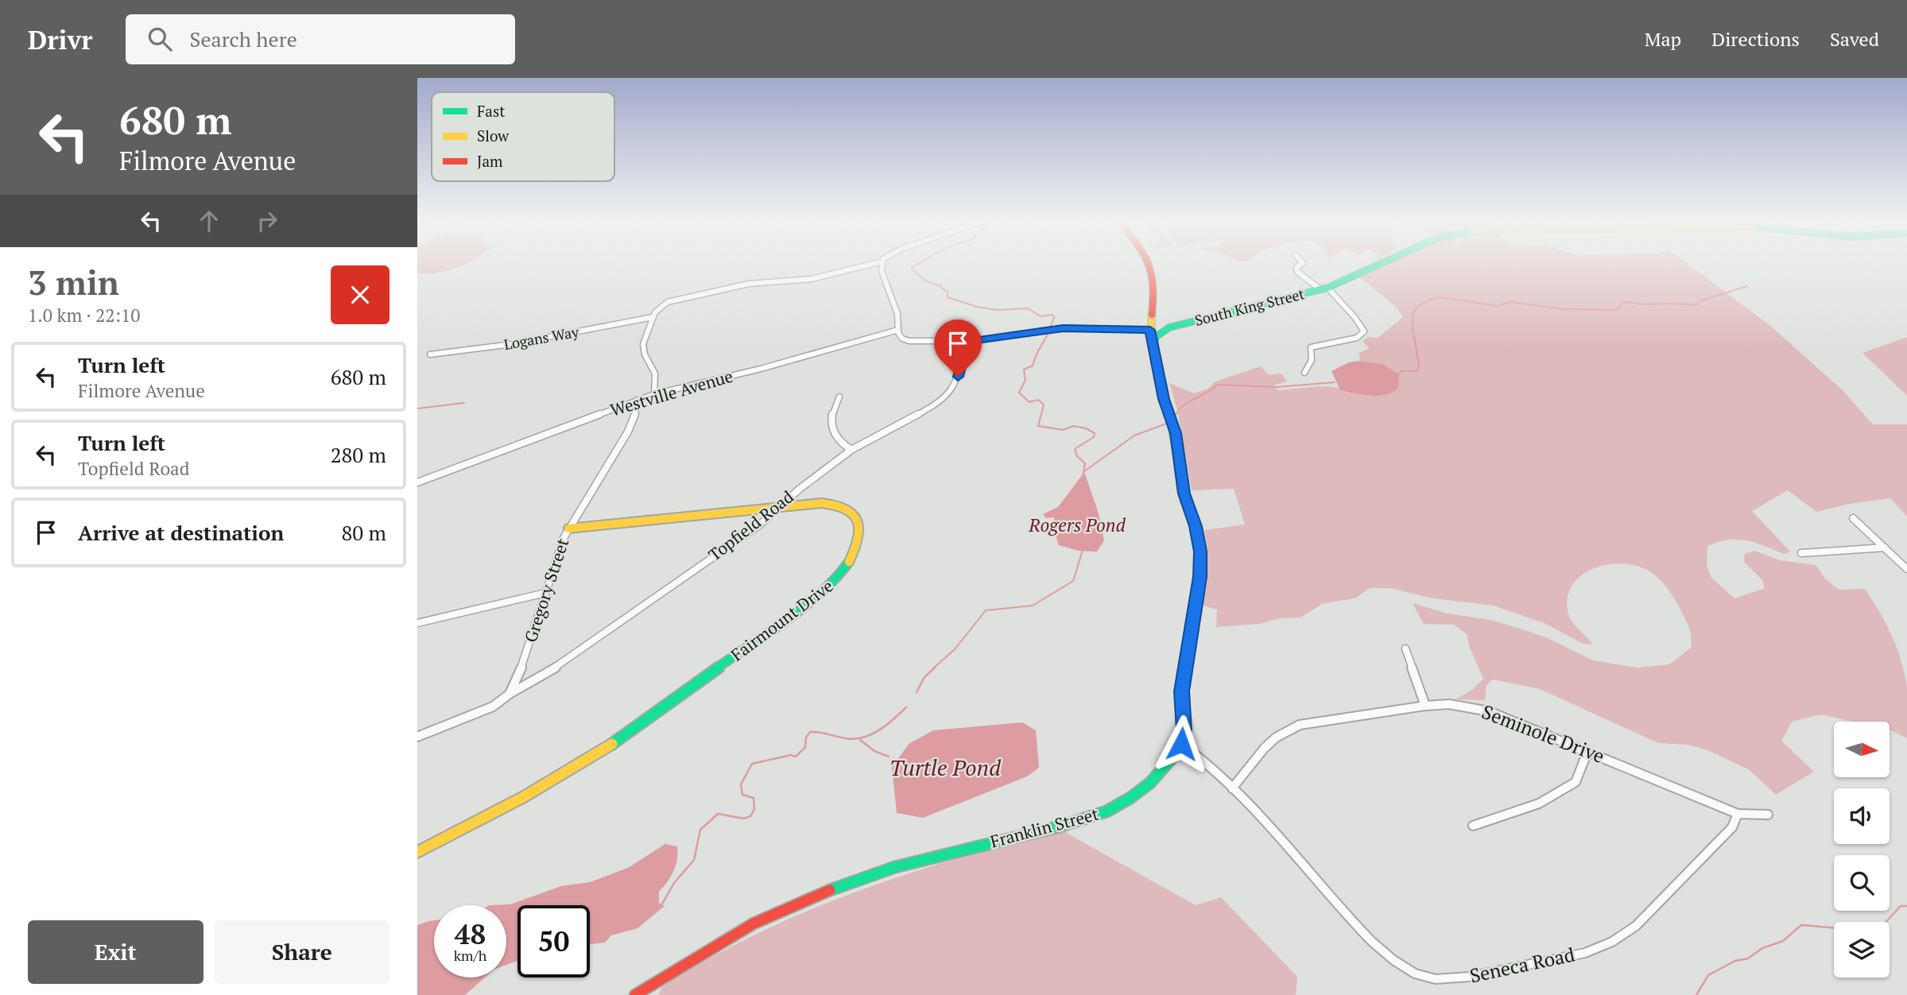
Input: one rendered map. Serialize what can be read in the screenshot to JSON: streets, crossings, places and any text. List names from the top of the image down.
{
  "streets": {
    "street": [
      "South King Street",
      "Logans Way",
      "Westville Avenue",
      "Topfield Road",
      "Gregory Street",
      "Fairmount Drive",
      "Seminole Drive",
      "Franklin Street",
      "Seneca Road"
    ]
  },
  "crossings": [
    ["South King Street", "Franklin Street"],
    ["Westville Avenue", "Gregory Street"],
    ["Topfield Road", "Gregory Street"],
    ["Topfield Road", "Fairmount Drive"],
    ["Gregory Street", "Fairmount Drive"],
    ["Seminole Drive", "Seneca Road"],
    ["Franklin Street", "Seneca Road"]
  ],
  "water": ["Rogers Pond", "Turtle Pond"],
  "legend": ["Fast", "Slow", "Jam"],
  "north": "right",
  "page": {
    "header": "Drivr",
    "search": "Search here",
    "nav": ["Map", "Directions", "Saved"],
    "turn": ["680 m", "Filmore Avenue"],
    "heading": ["3 min", "1.0 km · 22:10"],
    "list": [
      {
        "name": "Turn left",
        "note": "Filmore Avenue",
        "value": "680 m"
      },
      {
        "name": "Turn left",
        "note": "Topfield Road",
        "value": "280 m"
      },
      {
        "name": "Arrive at destination",
        "value": "80 m"
      }
    ],
    "speed": "48 km/h",
    "limit": "50",
    "buttons": ["Exit", "Share"]
  }
}
